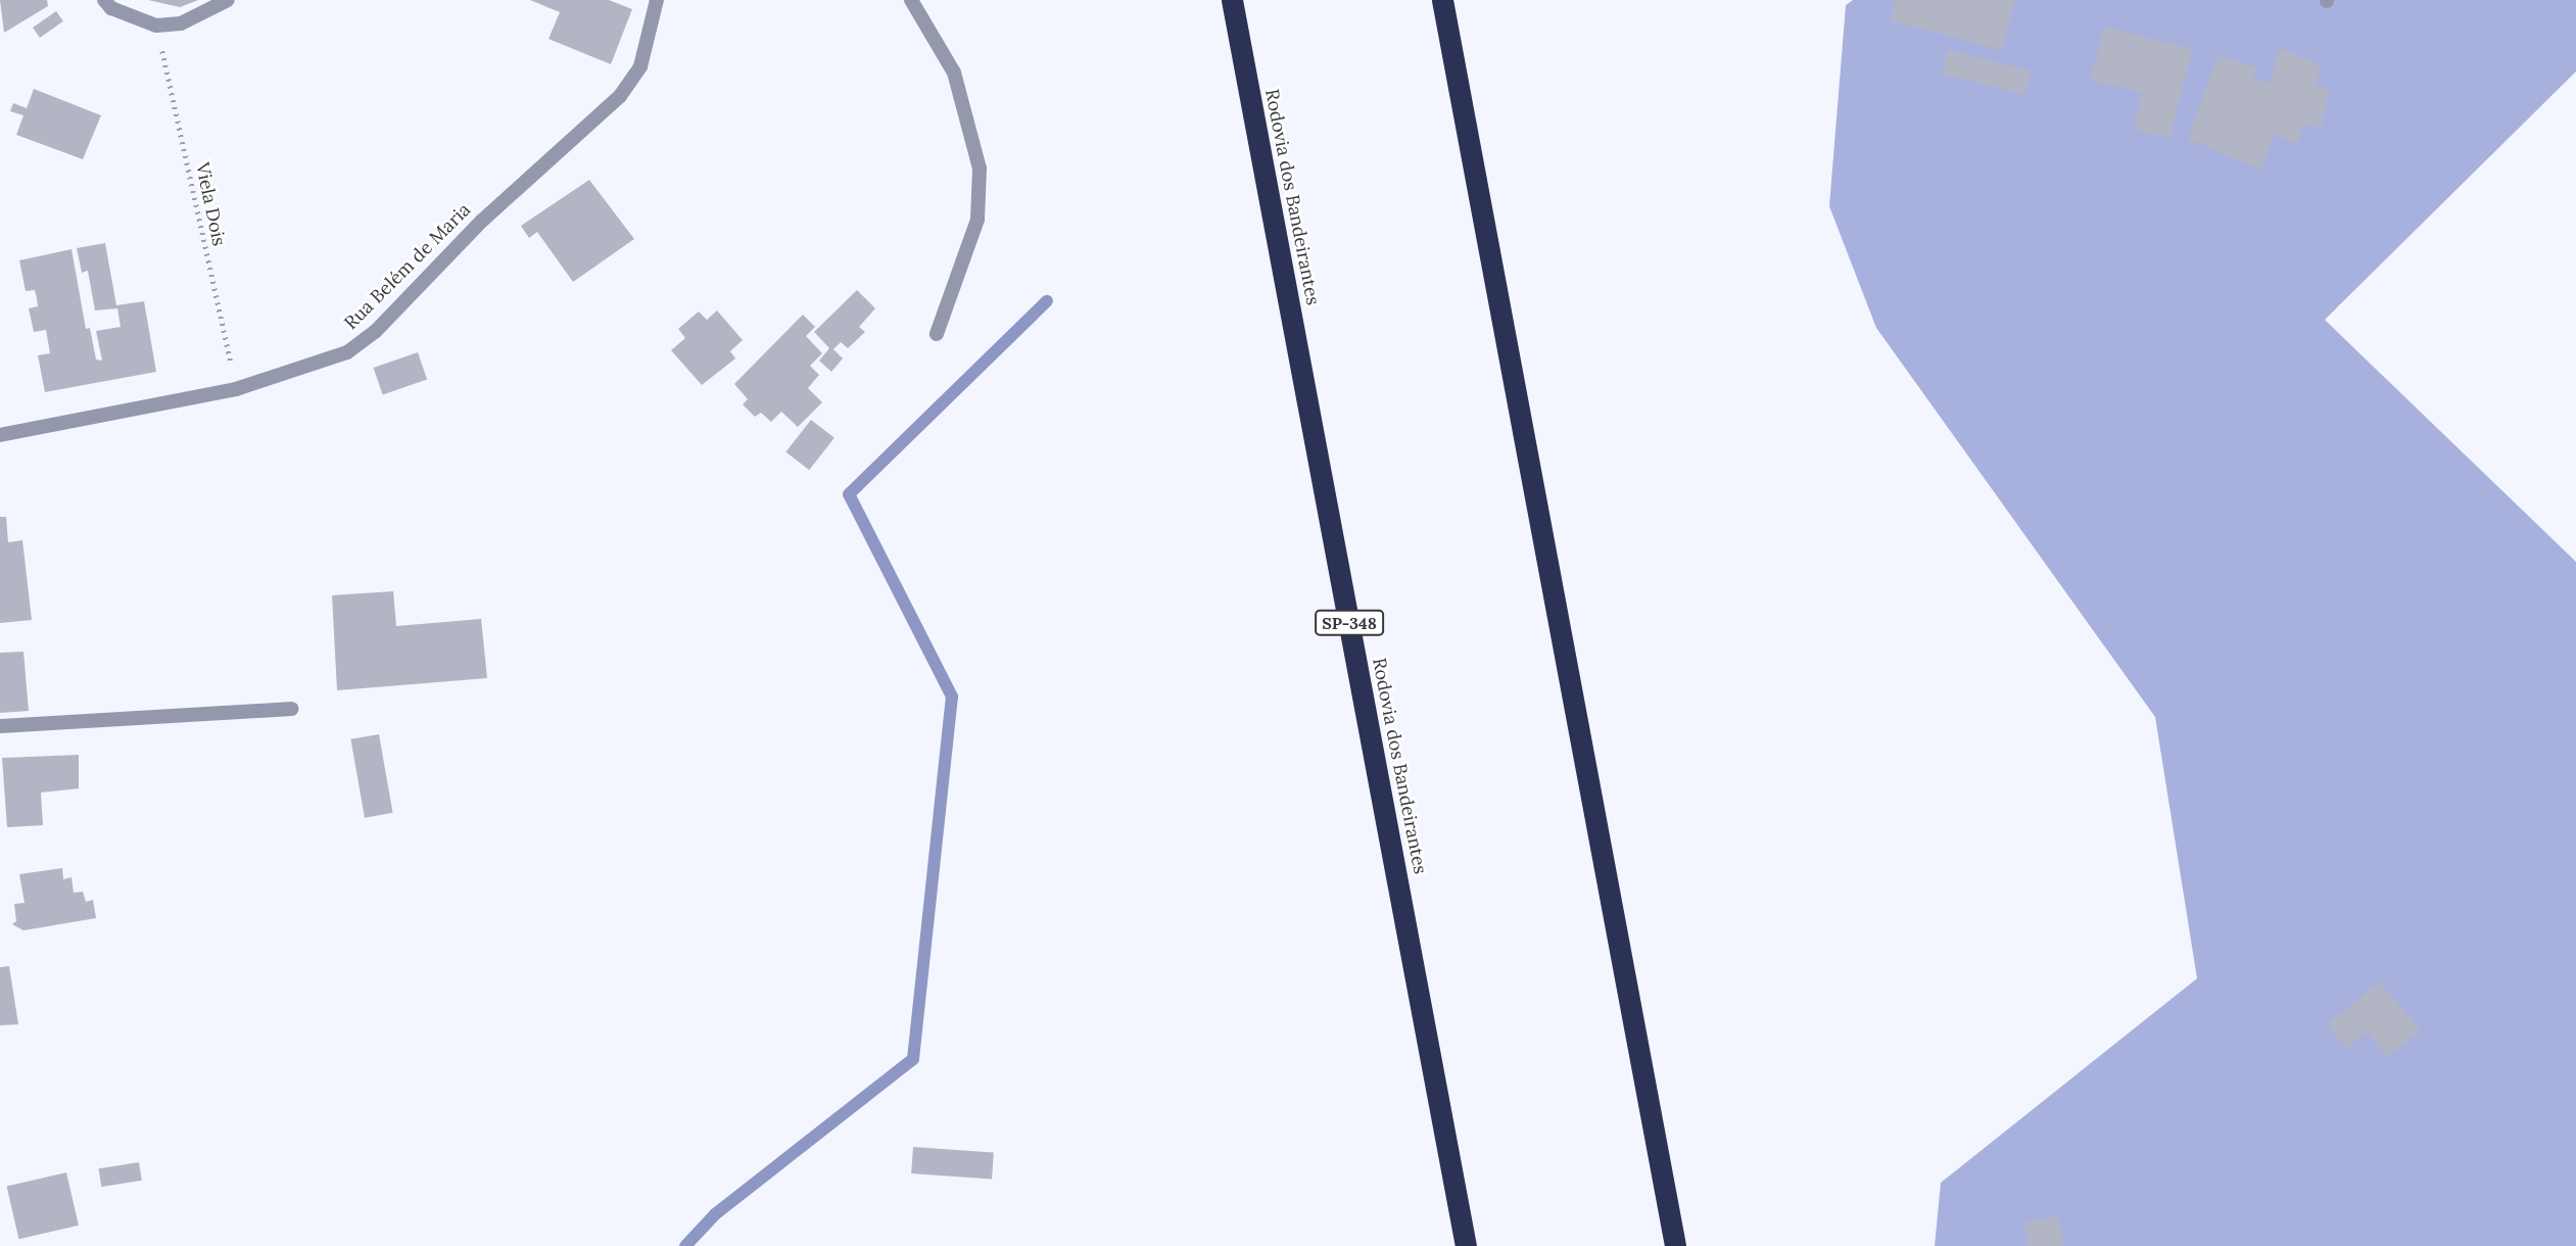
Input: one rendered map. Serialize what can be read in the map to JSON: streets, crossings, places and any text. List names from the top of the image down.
{
  "streets": {
    "highway": ["Rodovia dos Bandeirantes", "SP-348"],
    "street": ["Rua Belém de Maria"],
    "path": ["Viela Dois"]
  },
  "crossings": [
    ["Viela Dois", "Rua Belém de Maria"]
  ]
}
